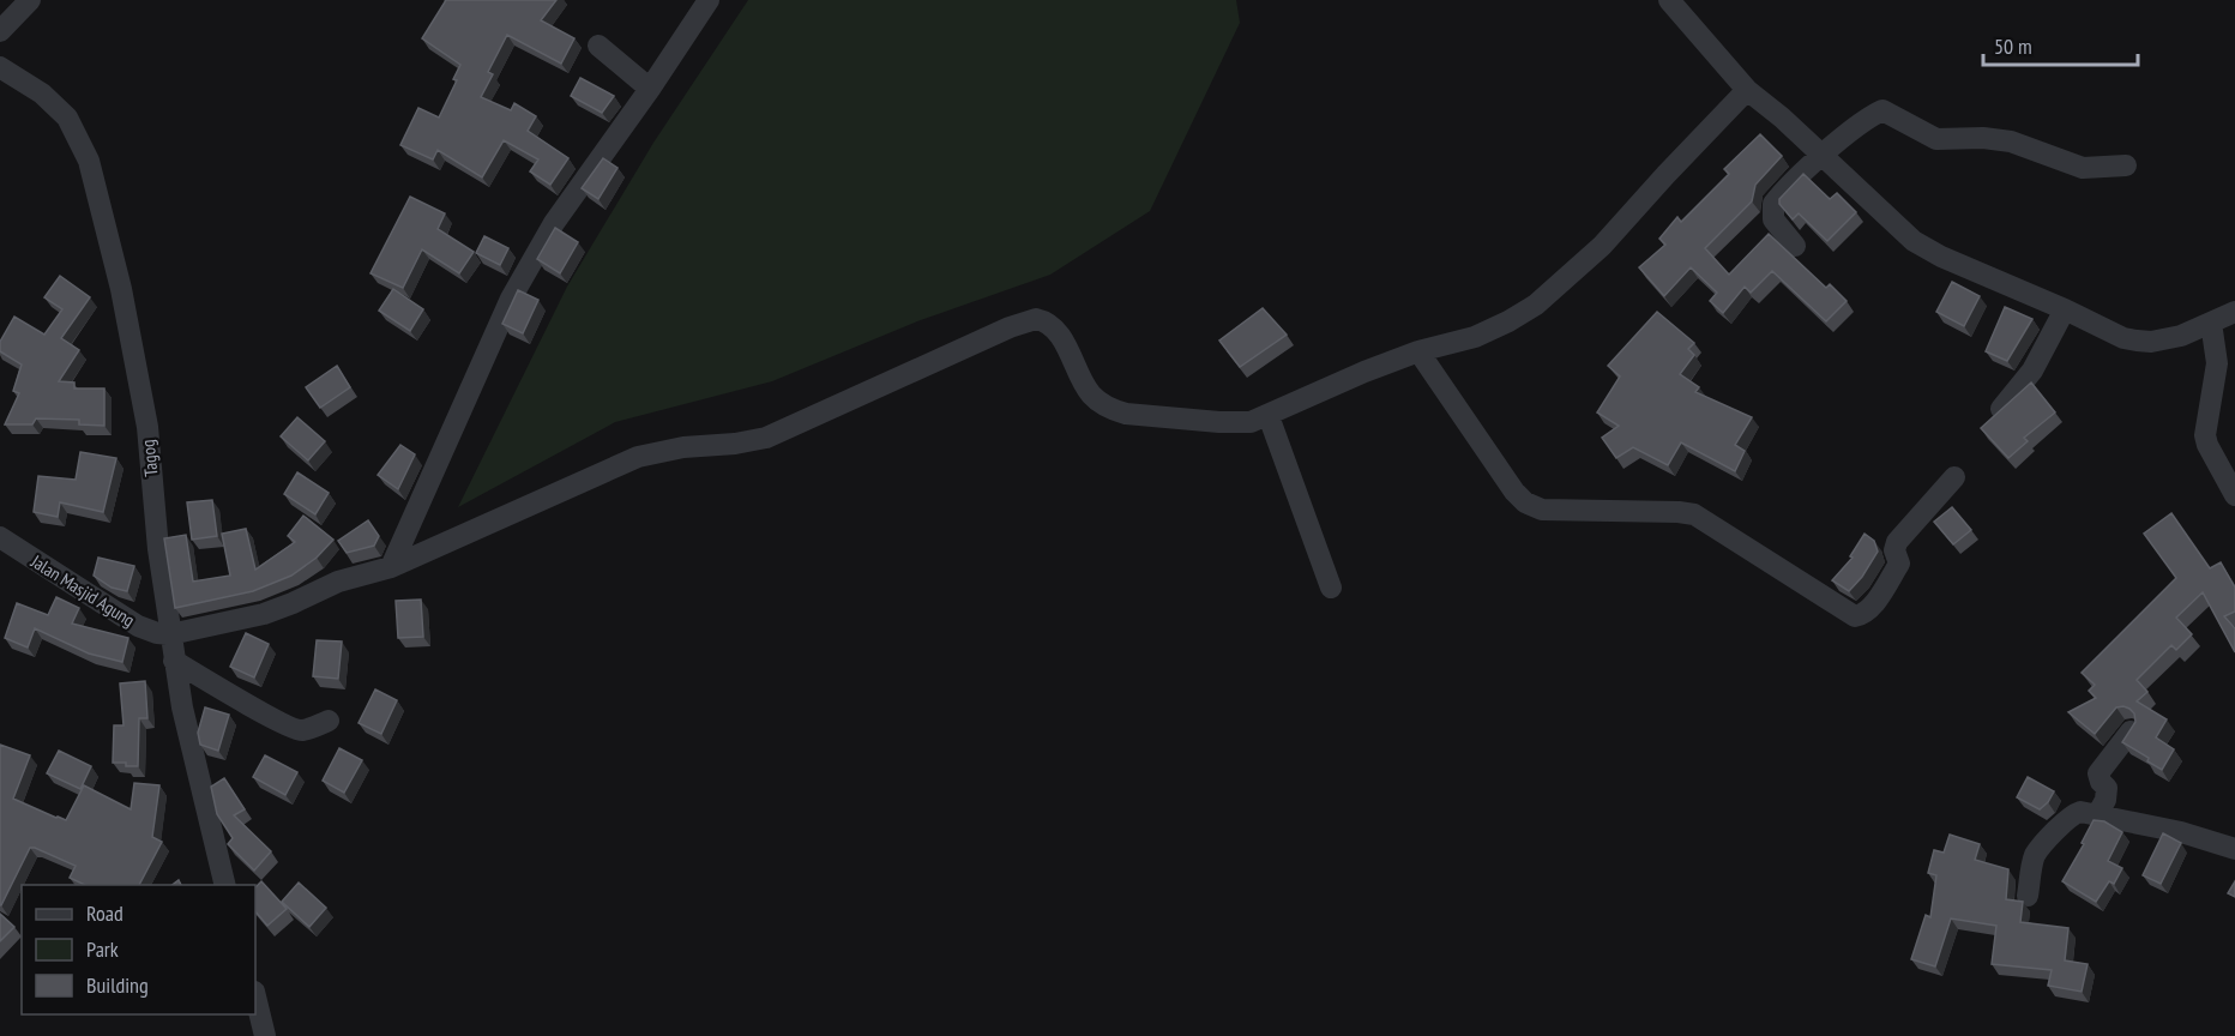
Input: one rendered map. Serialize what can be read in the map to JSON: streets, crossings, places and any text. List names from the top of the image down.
{
  "streets": {
    "street": ["Tagog", "Jalan Masjid Agung"]
  },
  "crossings": [
    ["Tagog", "Jalan Masjid Agung"]
  ],
  "legend": ["Road", "Park", "Building"],
  "scale_bar": "50 m"
}
